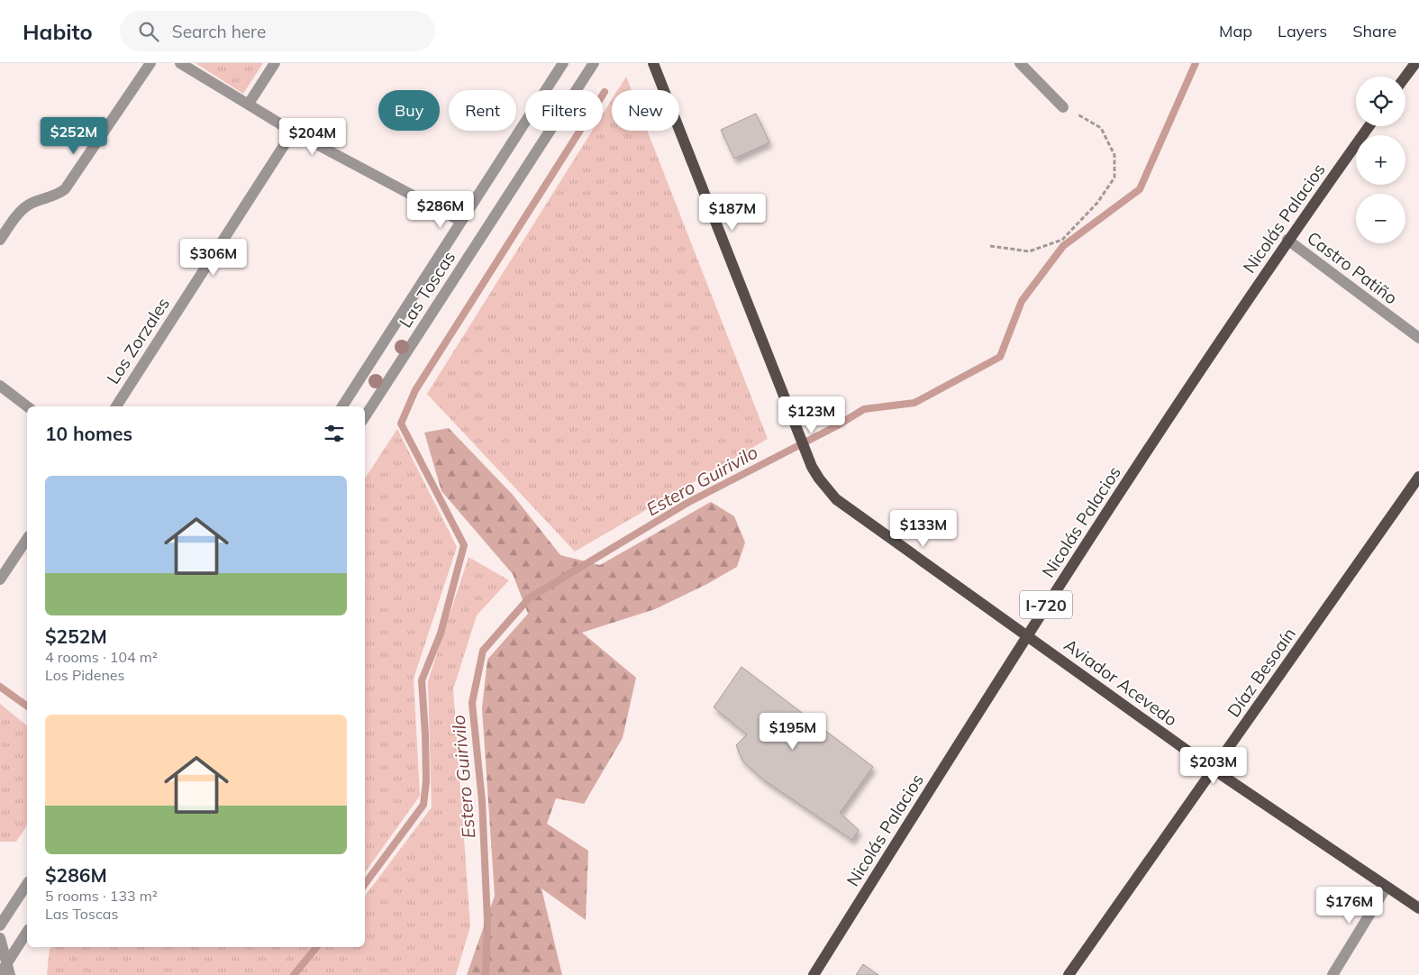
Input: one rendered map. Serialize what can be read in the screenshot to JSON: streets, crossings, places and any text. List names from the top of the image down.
{
  "streets": {
    "main road": [
      "Nicolás Palacios",
      "I-720",
      "Díaz Besoaín",
      "Aviador Acevedo"
    ],
    "street": ["Castro Patiño", "Las Toscas", "Los Zorzales"]
  },
  "crossings": [
    ["Nicolás Palacios", "Castro Patiño"],
    ["Nicolás Palacios", "Aviador Acevedo"],
    ["Díaz Besoaín", "Aviador Acevedo"]
  ],
  "water": ["Estero Guirivilo"],
  "page": {
    "header": "Habito",
    "search": "Search here",
    "nav": ["Map", "Layers", "Share"],
    "map_buttons": ["+", "−"],
    "chip": [
      "Buy",
      "Rent",
      "Filters",
      "New"
    ],
    "price": [
      "$252M",
      "$204M",
      "$286M",
      "$187M",
      "$306M",
      "$123M",
      "$133M",
      "$195M",
      "$203M",
      "$176M"
    ],
    "heading": "10 homes",
    "list": [
      {
        "name": "$252M",
        "note": "4 rooms · 104 m² · Los Pidenes"
      },
      {
        "name": "$286M",
        "note": "5 rooms · 133 m² · Las Toscas"
      }
    ]
  }
}
